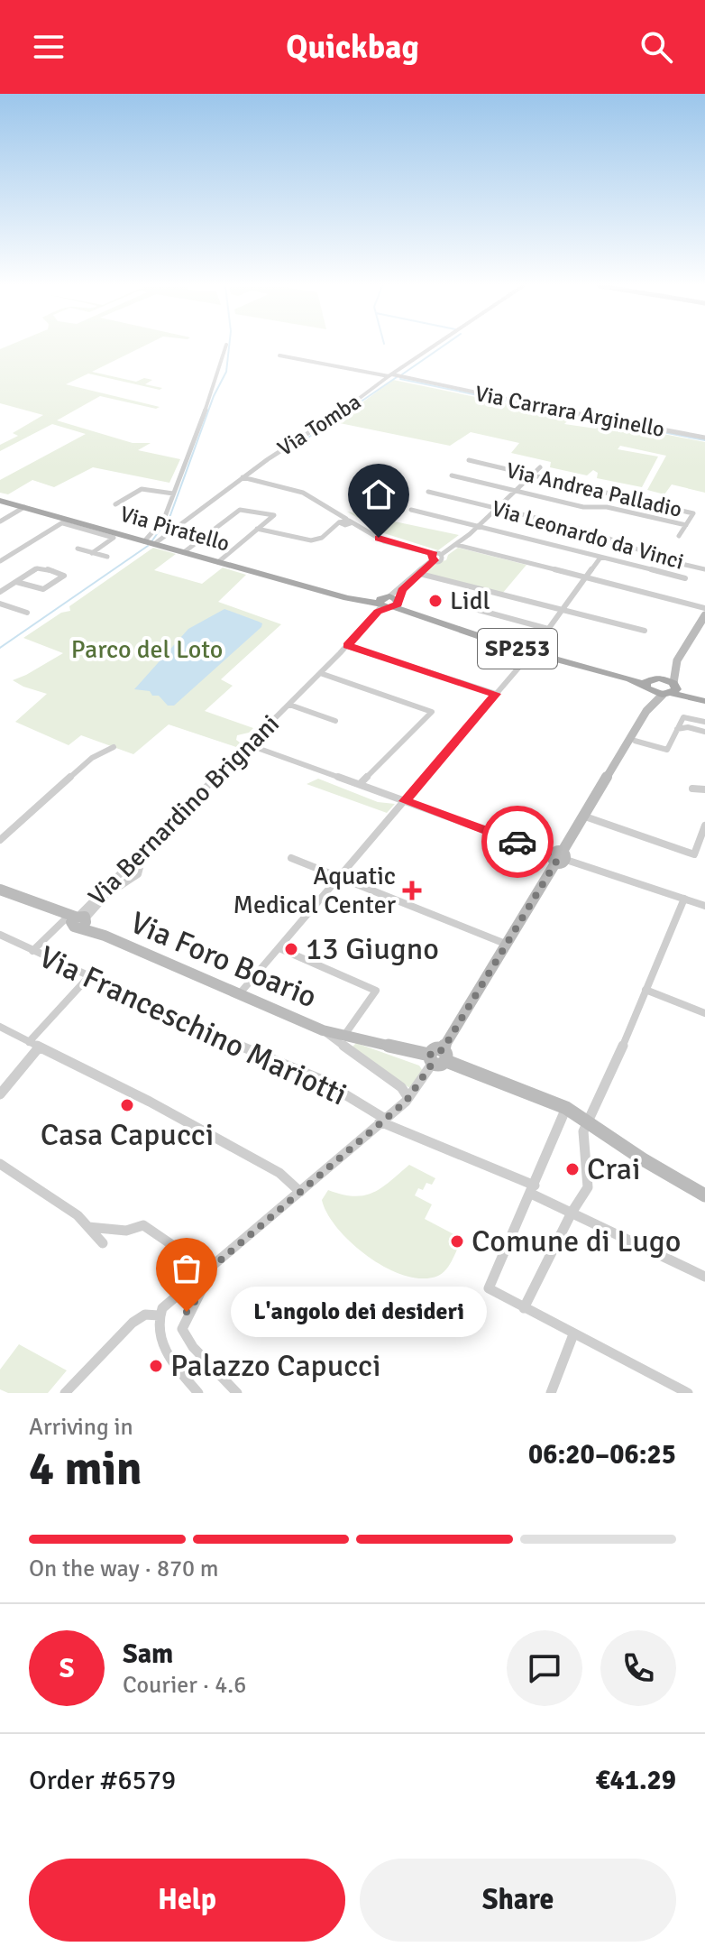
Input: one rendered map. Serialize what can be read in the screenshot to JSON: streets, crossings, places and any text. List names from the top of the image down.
{
  "streets": {
    "main road": ["Via Piratello", "SP253", "Via Foro Boario"],
    "street": [
      "Via Carrara Arginello",
      "Via Tomba",
      "Via Andrea Palladio",
      "Via Leonardo da Vinci",
      "Via Bernardino Brignani",
      "Via Franceschino Mariotti"
    ]
  },
  "crossings": [
    ["Via Carrara Arginello", "Via Tomba"],
    ["Via Tomba", "Via Piratello"],
    ["Via Piratello", "Via Bernardino Brignani"]
  ],
  "parks": ["Parco del Loto"],
  "places": {
    "other": [
      "Lidl",
      "13 Giugno",
      "Casa Capucci",
      "Crai",
      "Comune di Lugo",
      "L'angolo dei desideri",
      "Palazzo Capucci"
    ],
    "health": ["Aquatic Medical Center"]
  },
  "page": {
    "header": "Quickbag",
    "bubble": "L'angolo dei desideri",
    "heading": ["4 min", "Arriving in", "06:20–06:25"],
    "panel": [
      "Sam",
      "Courier · 4.6",
      "Order #6579",
      "€41.29"
    ],
    "bar": "On the way · 870 m",
    "round": "S",
    "buttons": ["Help", "Share"]
  }
}
